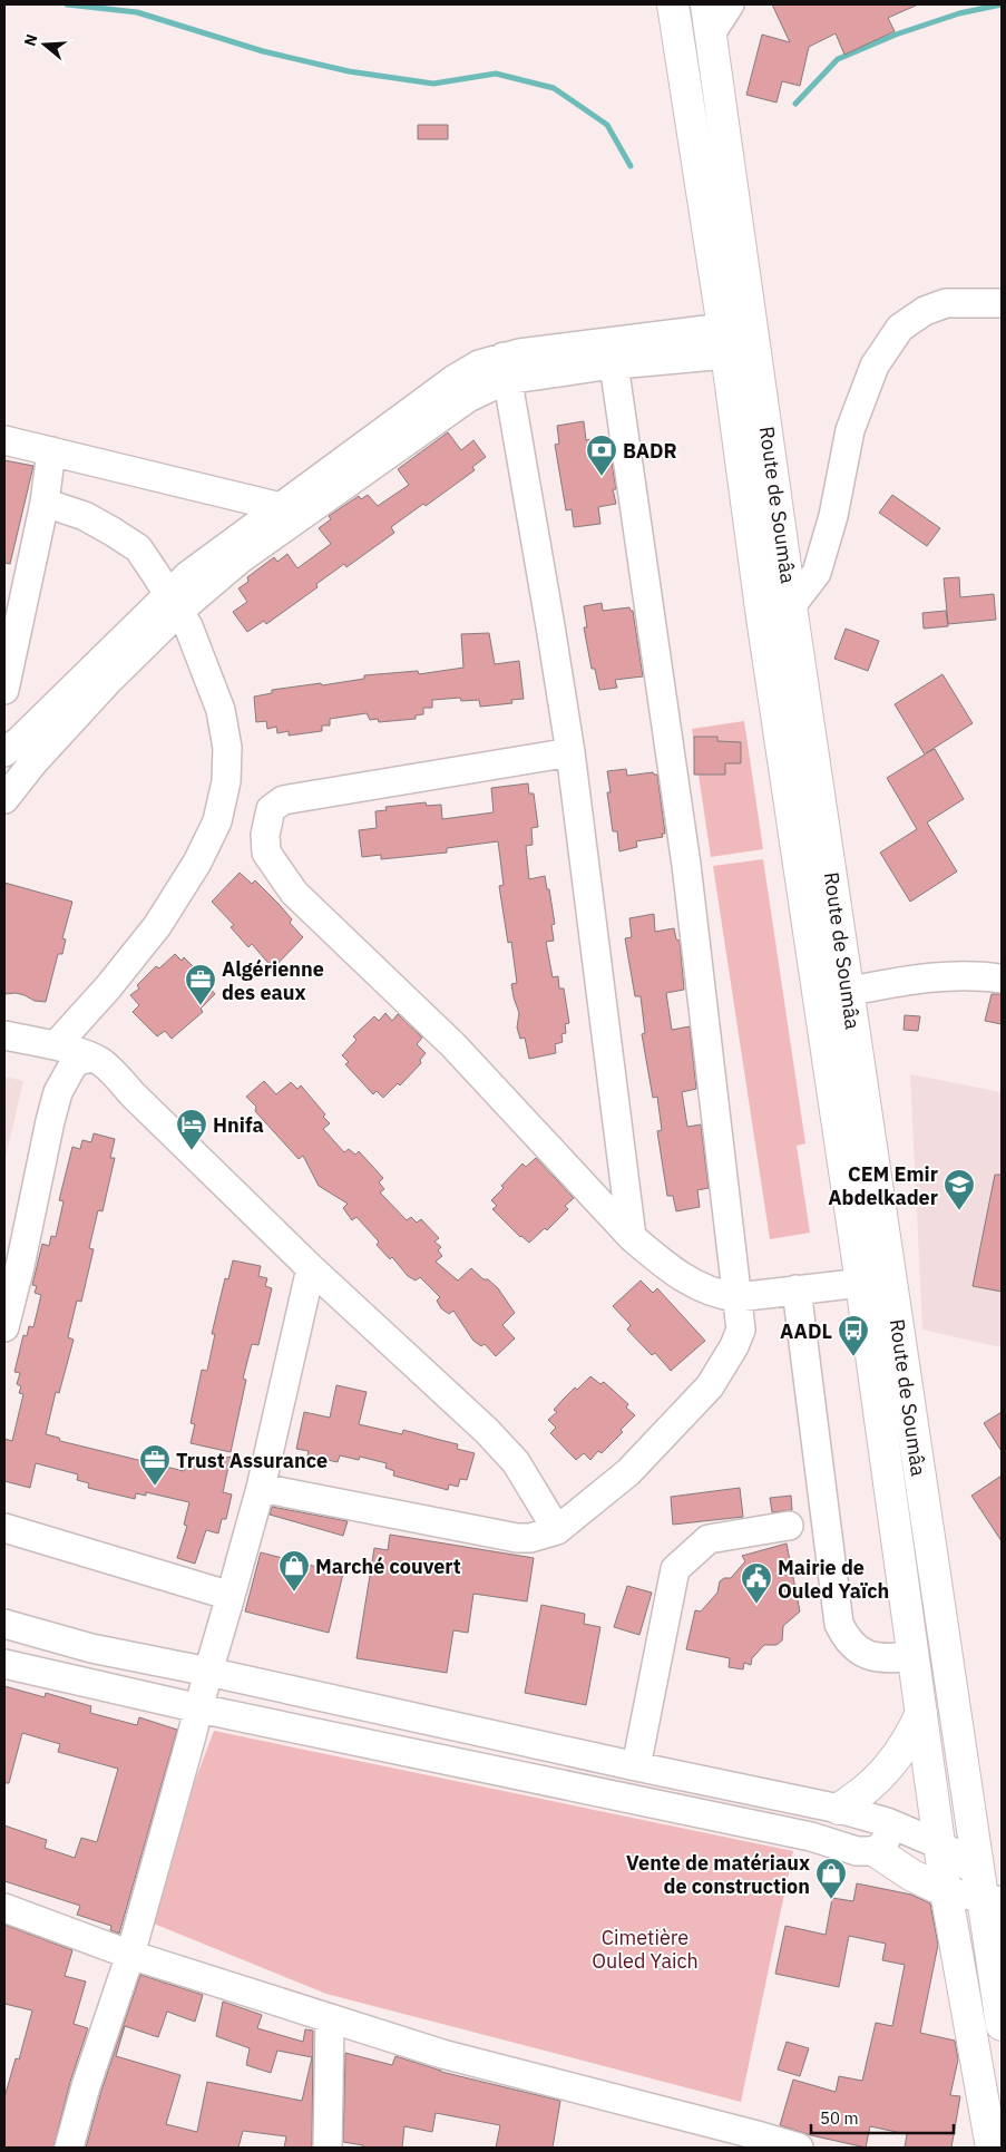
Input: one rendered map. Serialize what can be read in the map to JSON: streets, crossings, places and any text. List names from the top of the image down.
{
  "streets": {
    "highway": ["Route de Soumâa"]
  },
  "parks": ["Cimetière Ouled Yaich"],
  "places": {
    "bank": ["BADR"],
    "office": ["Algérienne des eaux", "Trust Assurance"],
    "hotel": ["Hnifa"],
    "school or university": ["CEM Emir Abdelkader"],
    "bus stop": ["AADL"],
    "shop": ["Marché couvert", "Vente de matériaux de construction"],
    "public building": ["Mairie de Ouled Yaïch"]
  },
  "scale_bar": "50 m",
  "north": "left"
}
